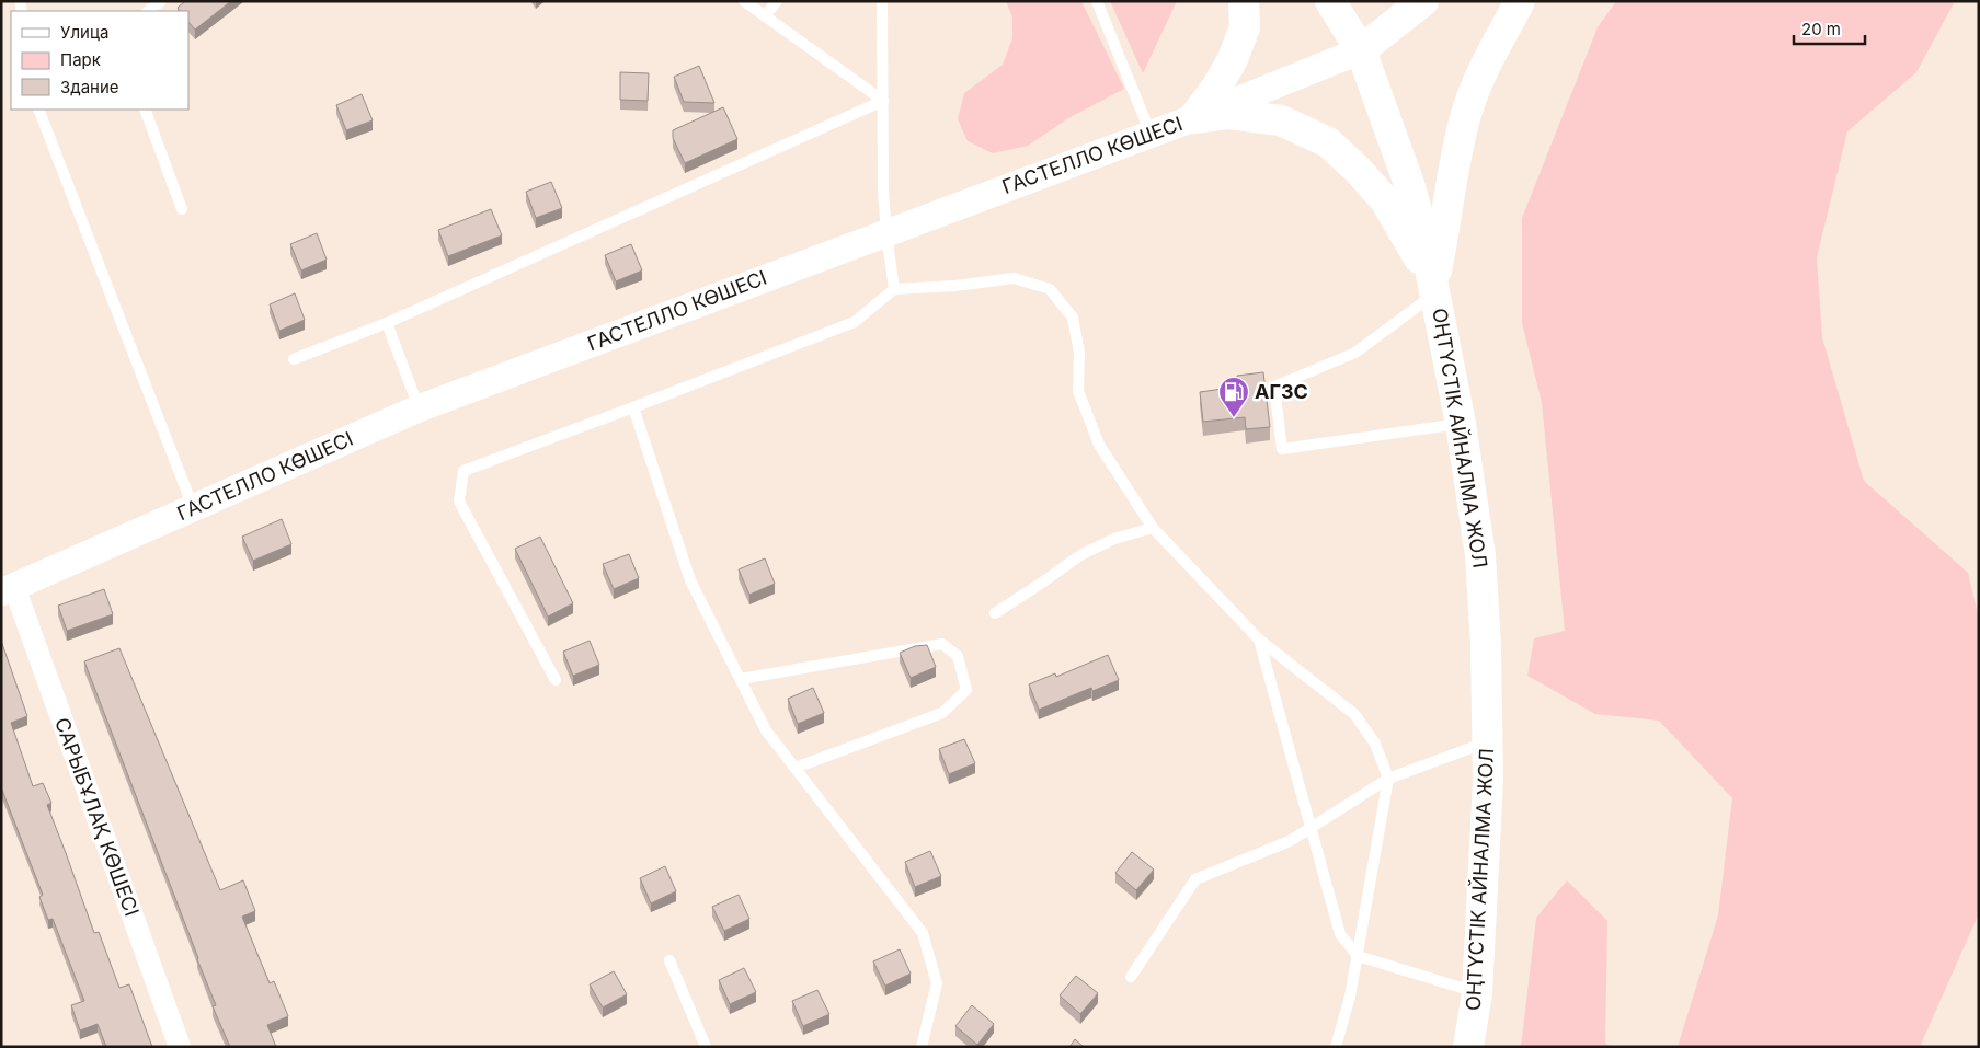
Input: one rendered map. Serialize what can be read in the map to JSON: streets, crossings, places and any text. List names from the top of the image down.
{
  "streets": {
    "main road": ["ОҢТҮСТІК АЙНАЛМА ЖОЛ"],
    "street": ["ГАСТЕЛЛО КӨШЕСІ", "САРЫБҰЛАҚ КӨШЕСІ"]
  },
  "crossings": [
    ["ГАСТЕЛЛО КӨШЕСІ", "ОҢТҮСТІК АЙНАЛМА ЖОЛ"],
    ["ГАСТЕЛЛО КӨШЕСІ", "САРЫБҰЛАҚ КӨШЕСІ"]
  ],
  "places": {
    "fuel station": ["АГЗС"]
  },
  "legend": ["Улица", "Парк", "Здание"],
  "scale_bar": "20 m"
}
